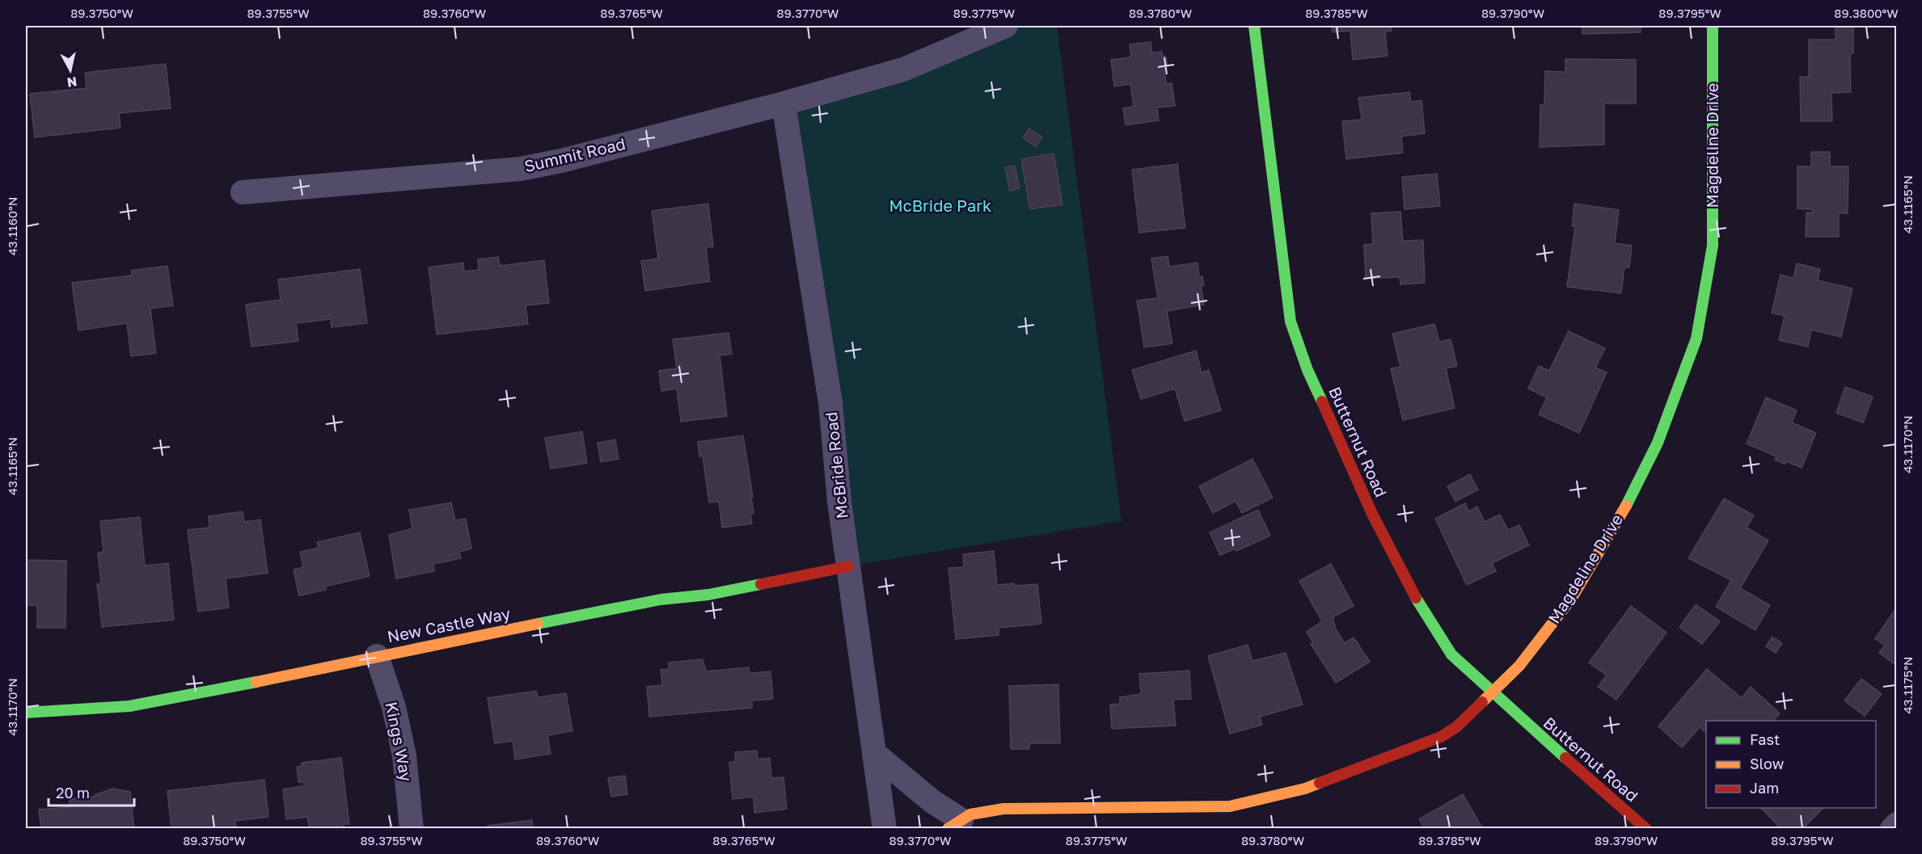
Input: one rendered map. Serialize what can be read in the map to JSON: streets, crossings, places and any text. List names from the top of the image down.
{
  "streets": {
    "street": [
      "Magdeline Drive",
      "Summit Road",
      "Butternut Road",
      "McBride Road",
      "New Castle Way",
      "Kings Way"
    ]
  },
  "crossings": [
    ["Magdeline Drive", "Butternut Road"],
    ["Magdeline Drive", "McBride Road"],
    ["Summit Road", "McBride Road"],
    ["McBride Road", "New Castle Way"],
    ["New Castle Way", "Kings Way"]
  ],
  "parks": ["McBride Park"],
  "legend": ["Fast", "Slow", "Jam"],
  "scale_bar": "20 m",
  "north": "bottom",
  "coordinates": [
    "89.3750°W",
    "89.3755°W",
    "89.3760°W",
    "89.3765°W",
    "89.3770°W",
    "89.3775°W",
    "89.3780°W",
    "89.3785°W",
    "89.3790°W",
    "89.3795°W",
    "89.3800°W",
    "43.1165°N",
    "43.1160°N",
    "43.1170°N",
    "43.1175°N"
  ]
}
